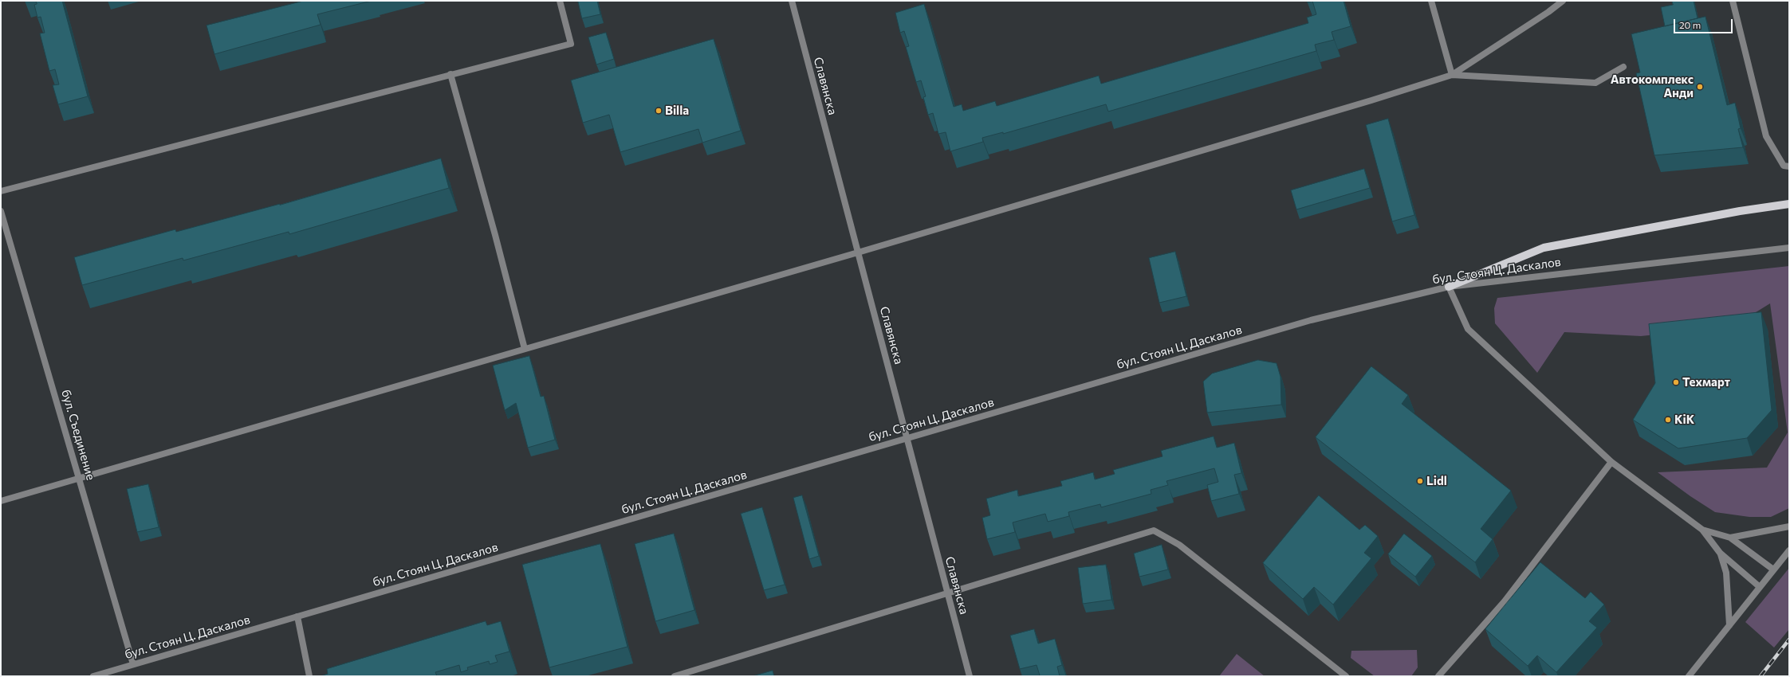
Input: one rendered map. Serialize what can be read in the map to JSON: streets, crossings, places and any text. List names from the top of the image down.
{
  "streets": {
    "street": ["Славянска", "бул. Стоян Ц. Даскалов", "бул. Съединение"]
  },
  "crossings": [
    ["Славянска", "бул. Стоян Ц. Даскалов"],
    ["бул. Стоян Ц. Даскалов", "бул. Съединение"]
  ],
  "places": [
    "Автокомплекс Анди",
    "Billa",
    "Техмарт",
    "KiK",
    "Lidl"
  ],
  "scale_bar": "20 m"
}
